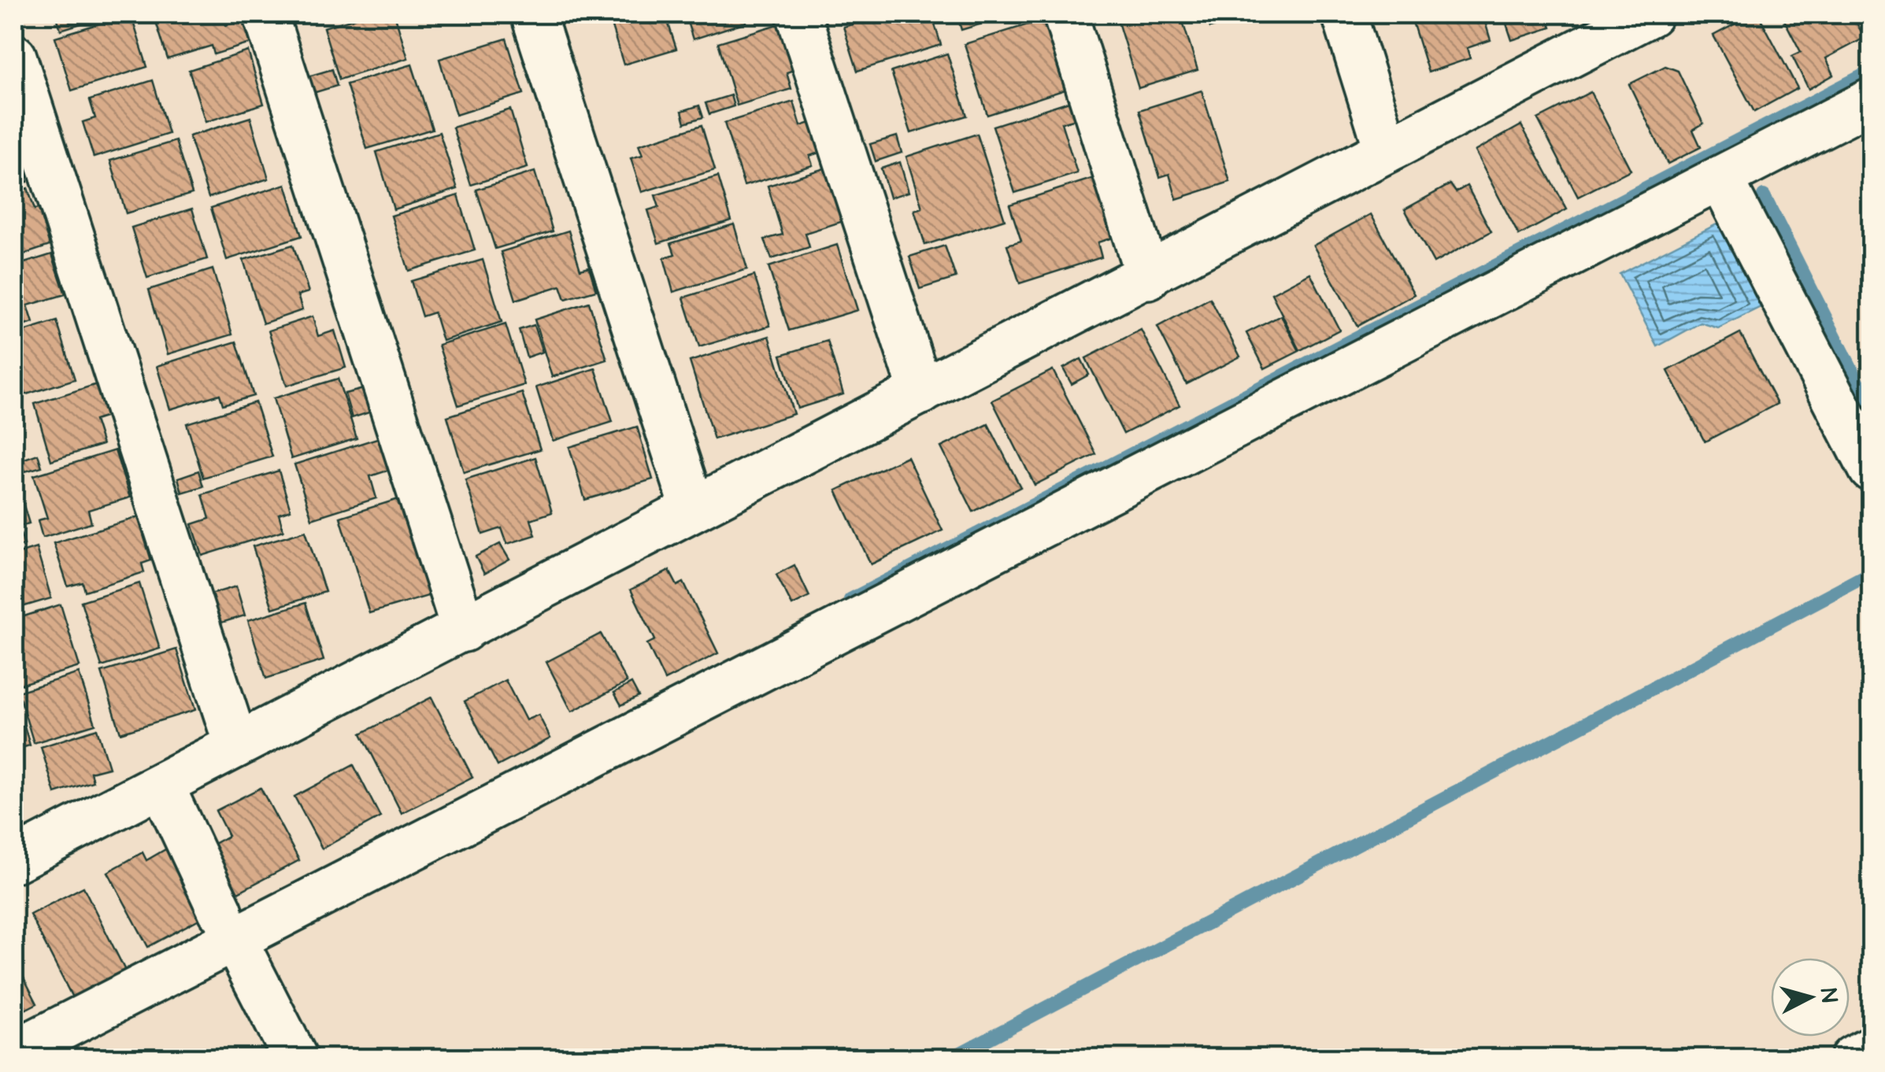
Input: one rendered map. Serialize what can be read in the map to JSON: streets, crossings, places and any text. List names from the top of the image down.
{
  "north": "right"
}
